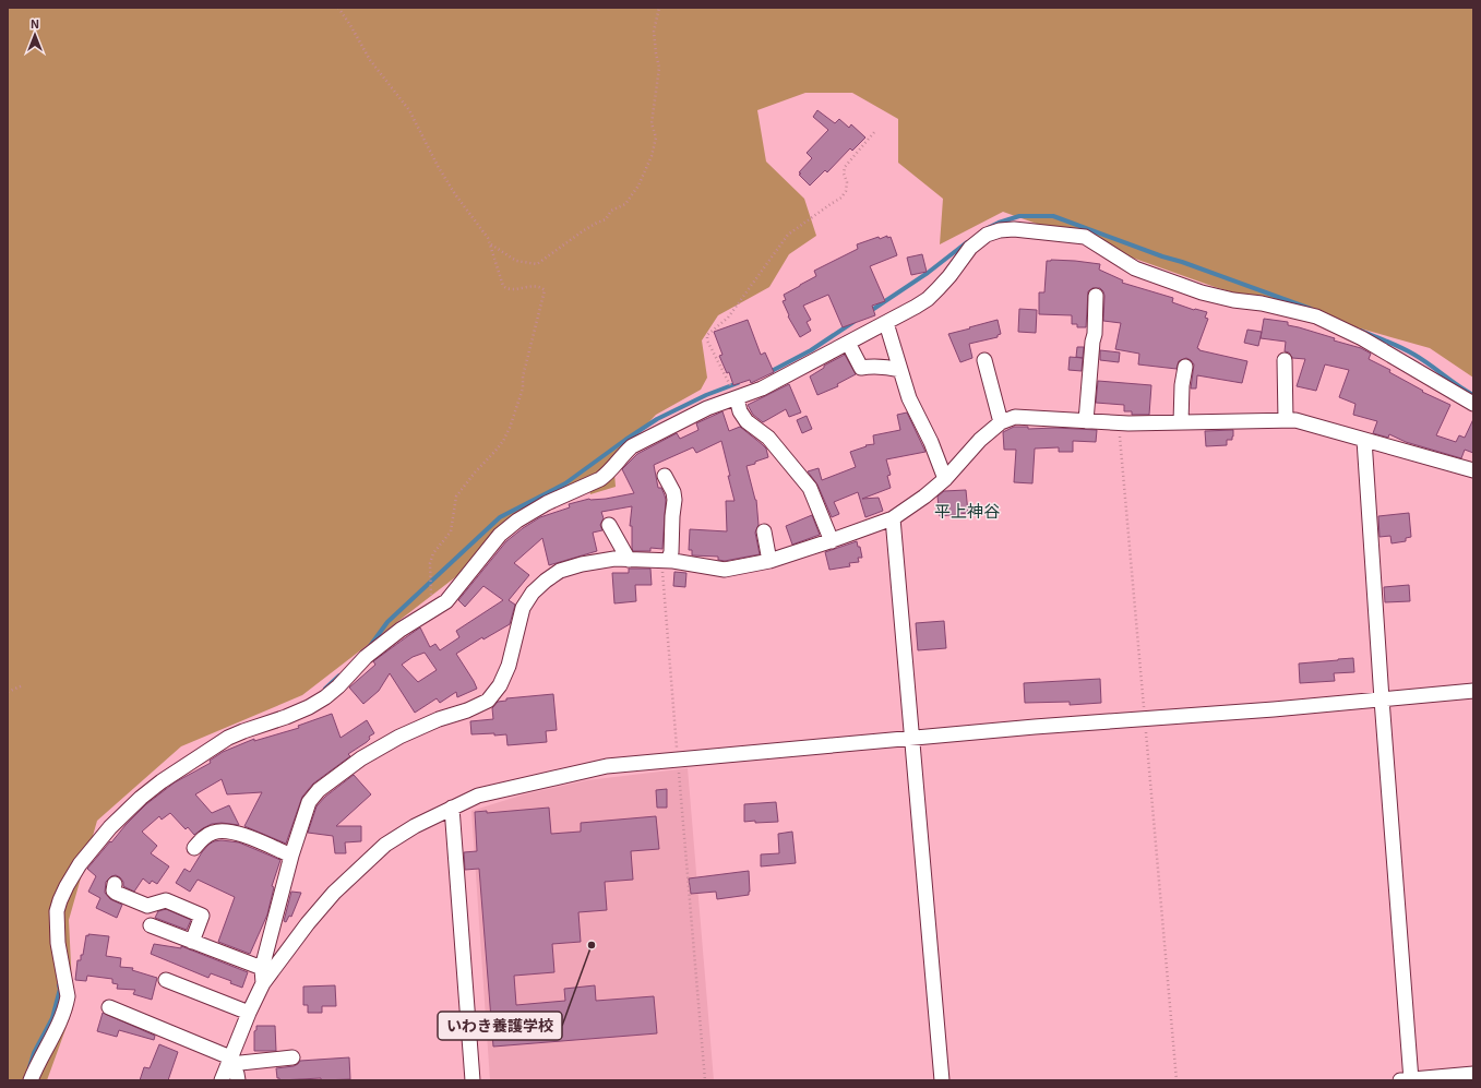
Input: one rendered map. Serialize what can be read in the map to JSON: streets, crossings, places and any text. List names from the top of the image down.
{
  "districts": ["平上神谷"],
  "places": ["いわき養護学校"],
  "north": "top"
}
